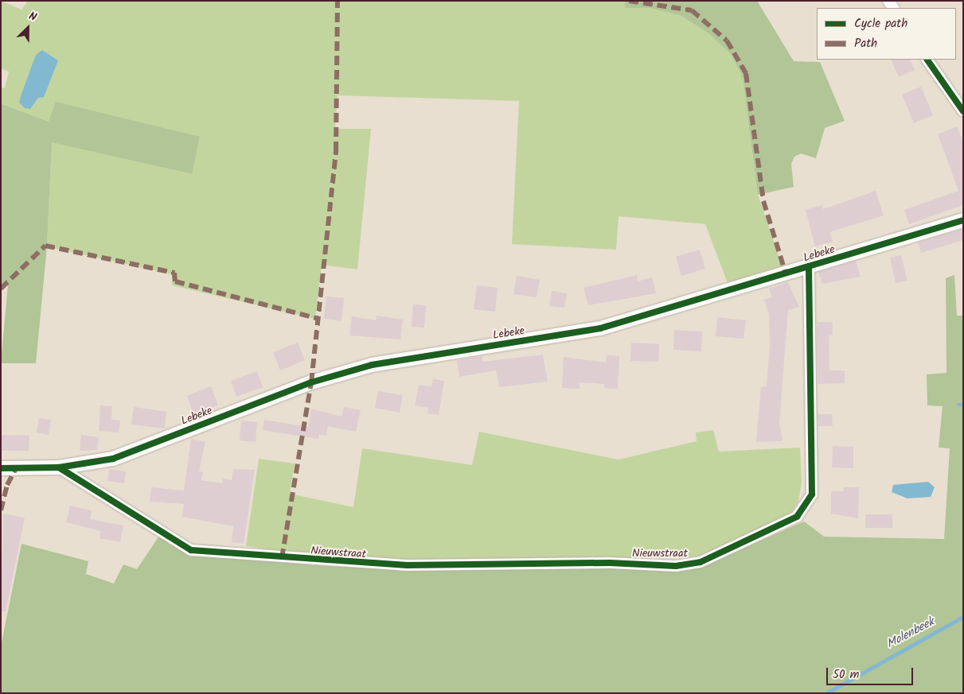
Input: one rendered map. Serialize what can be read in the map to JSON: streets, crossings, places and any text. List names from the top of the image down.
{
  "streets": {
    "street": ["Lebeke", "Nieuwstraat"]
  },
  "crossings": [
    ["Lebeke", "Nieuwstraat"]
  ],
  "water": ["Molenbeek"],
  "legend": ["Cycle path", "Path"],
  "scale_bar": "50 m",
  "north": "top right"
}
